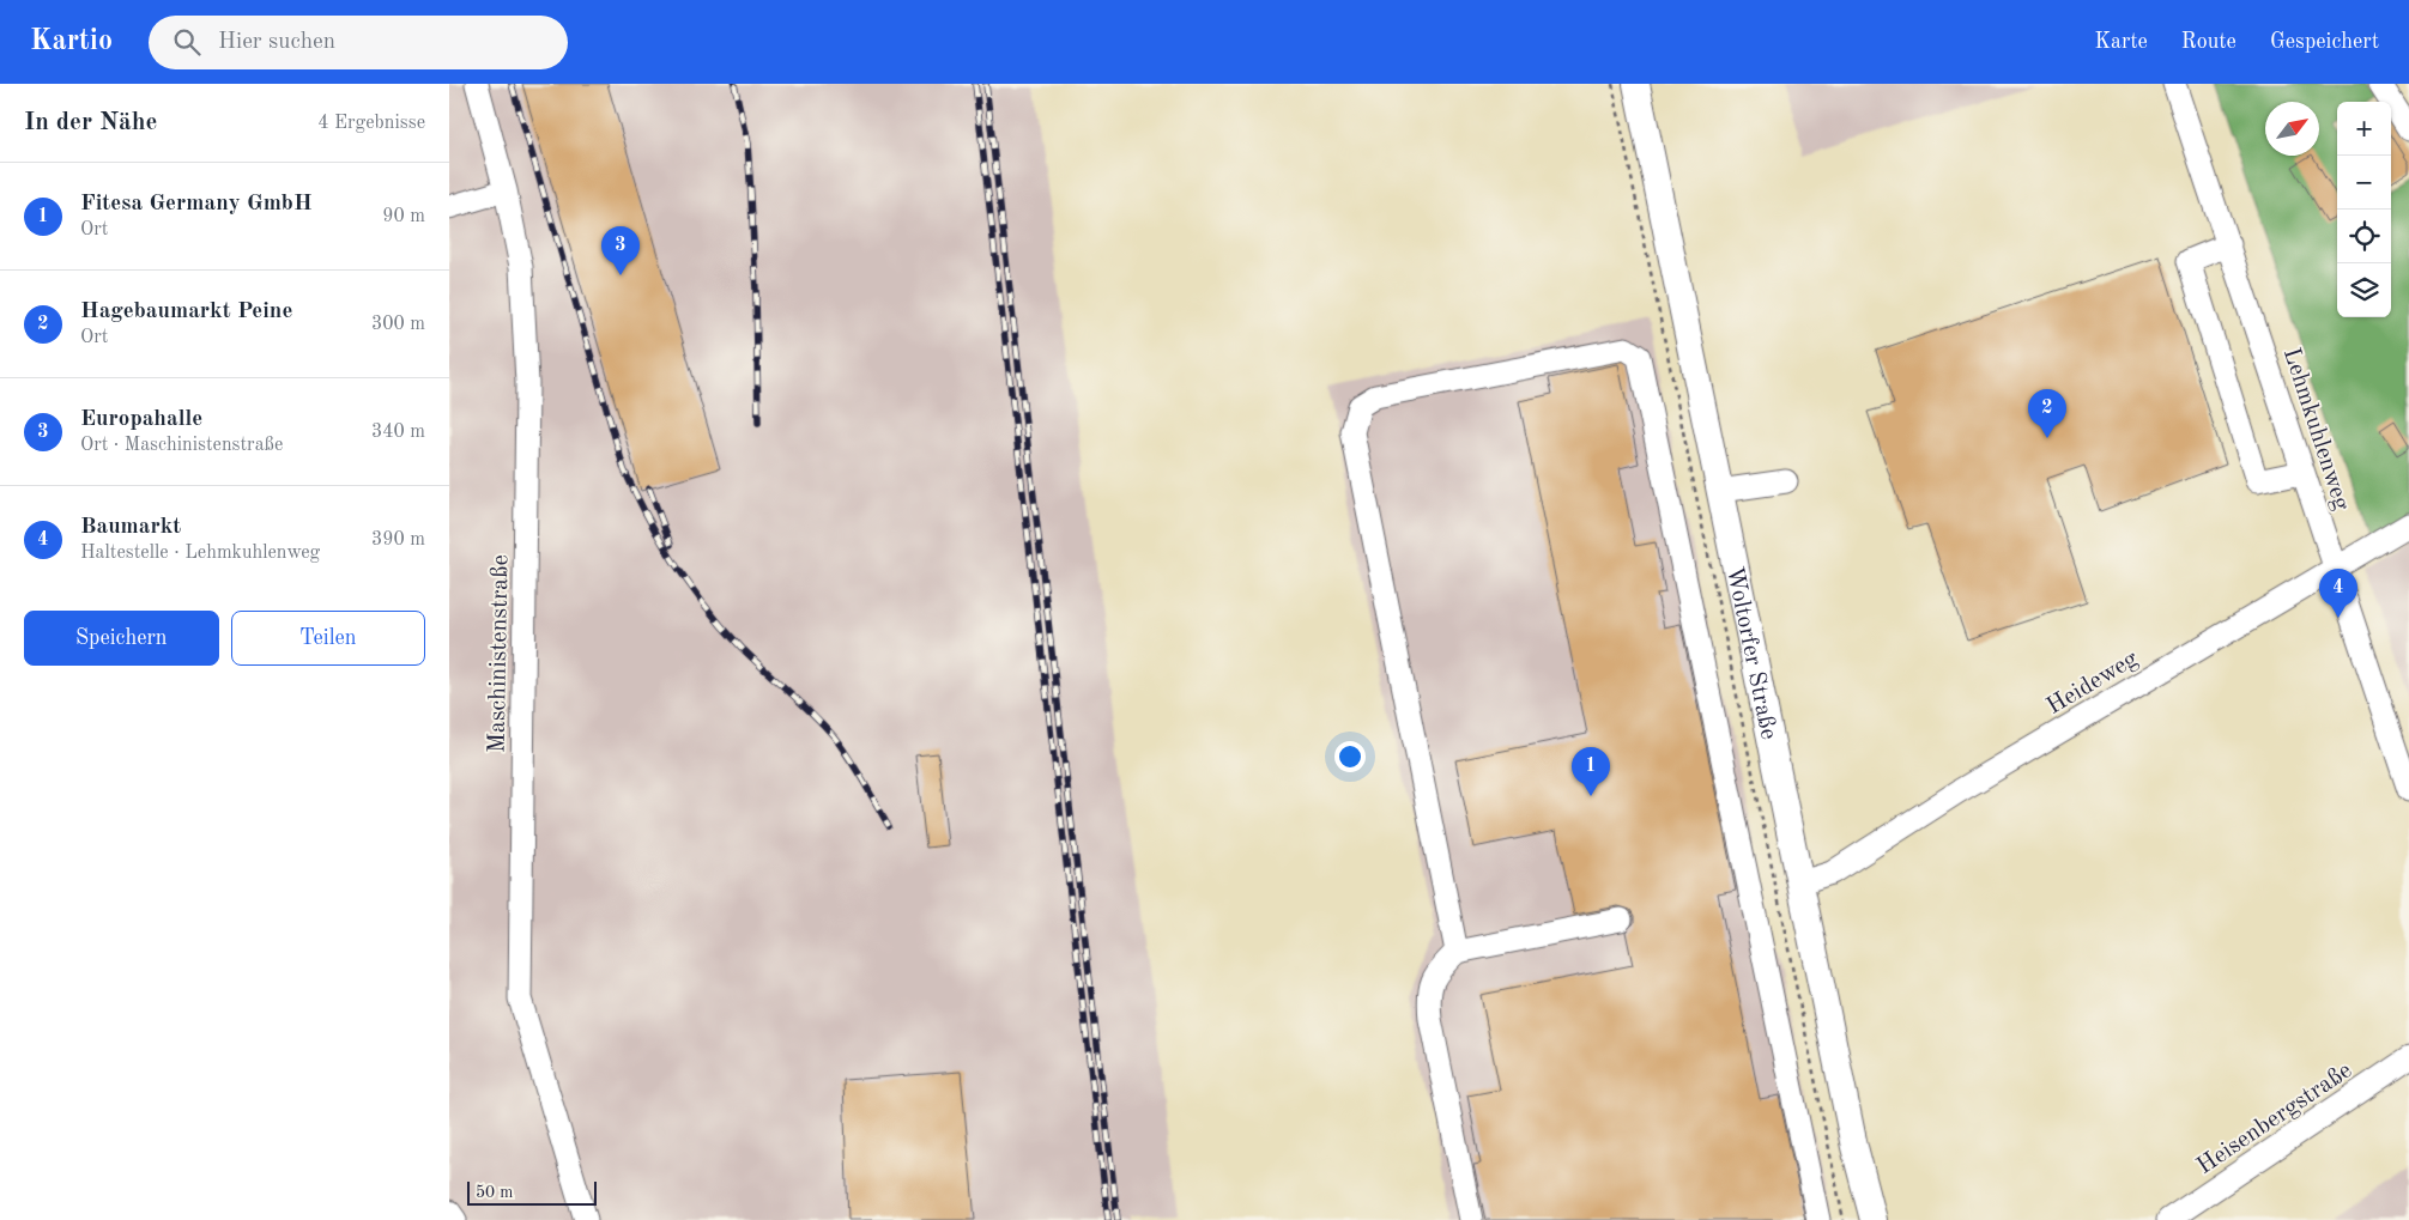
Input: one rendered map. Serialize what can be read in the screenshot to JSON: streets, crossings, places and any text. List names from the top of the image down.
{
  "streets": {
    "main road": ["Woltorfer Straße"],
    "street": [
      "Lehmkuhlenweg",
      "Maschinistenstraße",
      "Heideweg",
      "Heisenbergstraße"
    ]
  },
  "crossings": [
    ["Lehmkuhlenweg", "Heideweg"],
    ["Woltorfer Straße", "Heideweg"]
  ],
  "scale_bar": "50 m",
  "north": "top right",
  "page": {
    "header": "Kartio",
    "search": "Hier suchen",
    "nav": ["Karte", "Route", "Gespeichert"],
    "heading": ["In der Nähe", "4 Ergebnisse"],
    "map_buttons": ["+", "−"],
    "list": [
      {
        "mark": "1",
        "name": "Fitesa Germany GmbH",
        "note": "Ort",
        "value": "90 m"
      },
      {
        "mark": "2",
        "name": "Hagebaumarkt Peine",
        "note": "Ort",
        "value": "300 m"
      },
      {
        "mark": "3",
        "name": "Europahalle",
        "note": "Ort · Maschinistenstraße",
        "value": "340 m"
      },
      {
        "mark": "4",
        "name": "Baumarkt",
        "note": "Haltestelle · Lehmkuhlenweg",
        "value": "390 m"
      }
    ],
    "pins": [
      "3",
      "2",
      "4",
      "1"
    ],
    "buttons": ["Speichern", "Teilen"],
    "scale": "50 m"
  }
}
